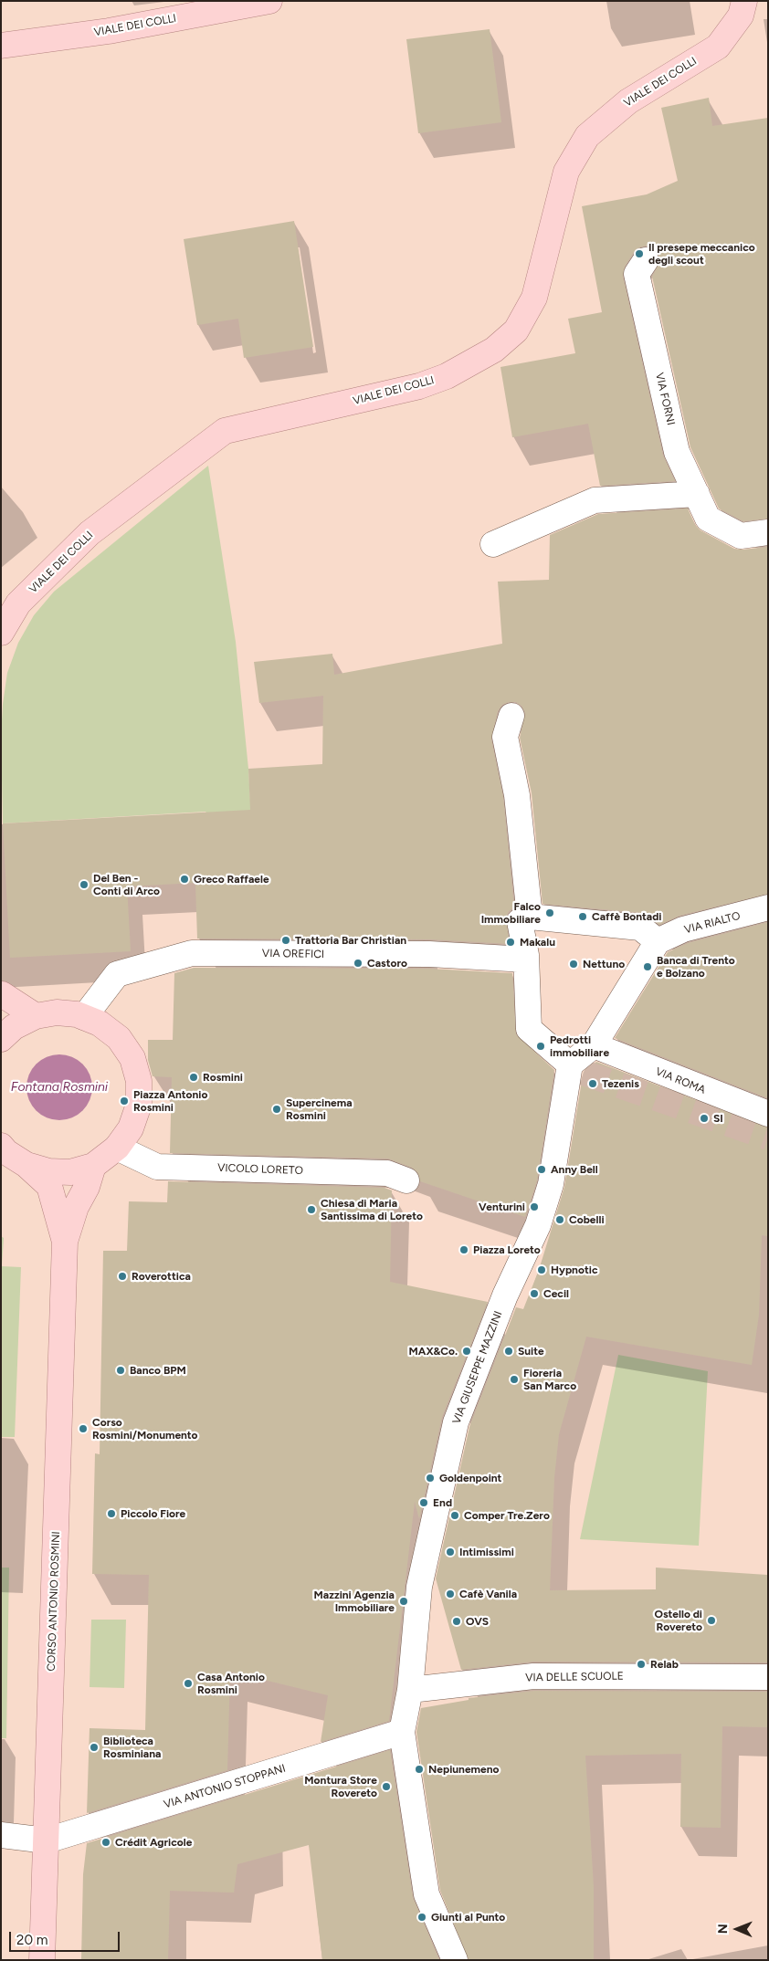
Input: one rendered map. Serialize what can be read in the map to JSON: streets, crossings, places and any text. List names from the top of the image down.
{
  "streets": {
    "main road": ["VIALE DEI COLLI", "CORSO ANTONIO ROSMINI"],
    "street": [
      "VIA FORNI",
      "VIA RIALTO",
      "VIA OREFICI",
      "VIA ROMA",
      "VICOLO LORETO",
      "VIA GIUSEPPE MAZZINI",
      "VIA DELLE SCUOLE",
      "VIA ANTONIO STOPPANI"
    ]
  },
  "crossings": [
    ["VIA GIUSEPPE MAZZINI", "VIA DELLE SCUOLE"],
    ["VIA GIUSEPPE MAZZINI", "VIA ANTONIO STOPPANI"],
    ["CORSO ANTONIO ROSMINI", "VIA ANTONIO STOPPANI"]
  ],
  "water": ["Fontana Rosmini"],
  "places": [
    "Il presepe meccanico degli scout",
    "Greco Raffaele",
    "Del Ben - Conti di Arco",
    "Falco Immobiliare",
    "Caffè Bontadi",
    "Trattoria Bar Christian",
    "Makalu",
    "Castoro",
    "Nettuno",
    "Banca di Trento e Bolzano",
    "Pedrotti immobiliare",
    "Rosmini",
    "Tezenis",
    "Piazza Antonio Rosmini",
    "Supercinema Rosmini",
    "SI",
    "Anny Bell",
    "Venturini",
    "Chiesa di Maria Santissima di Loreto",
    "Cobelli",
    "Piazza Loreto",
    "Hypnotic",
    "Roverottica",
    "Cecil",
    "MAX&Co.",
    "Suite",
    "Banco BPM",
    "Fioreria San Marco",
    "Corso Rosmini/Monumento",
    "Goldenpoint",
    "End",
    "Piccolo Fiore",
    "Comper Tre.Zero",
    "Intimissimi",
    "Cafè Vanila",
    "Mazzini Agenzia Immobiliare",
    "Ostello di Rovereto",
    "OVS",
    "Relab",
    "Casa Antonio Rosmini",
    "Biblioteca Rosminiana",
    "Nepiunemeno",
    "Montura Store Rovereto",
    "Crédit Agricole",
    "Giunti al Punto"
  ],
  "scale_bar": "20 m",
  "north": "left"
}
